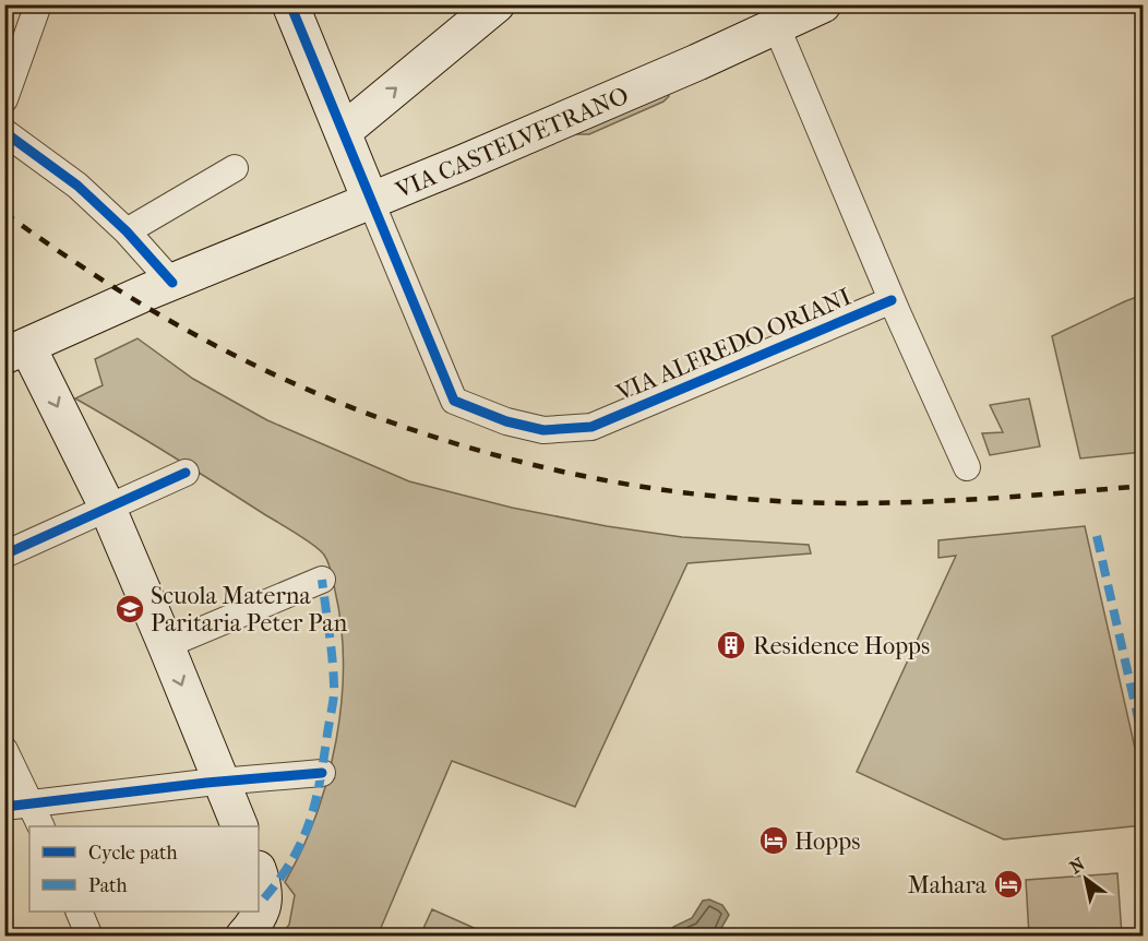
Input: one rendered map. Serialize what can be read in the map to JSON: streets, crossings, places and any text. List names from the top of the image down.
{
  "streets": {
    "main road": ["VIA CASTELVETRANO"],
    "street": ["VIA ALFREDO ORIANI"]
  },
  "crossings": [
    ["VIA CASTELVETRANO", "VIA ALFREDO ORIANI"]
  ],
  "places": {
    "school or university": ["Scuola Materna Paritaria Peter Pan"],
    "building": ["Residence Hopps"],
    "hotel": ["Hopps", "Mahara"]
  },
  "legend": ["Cycle path", "Path"],
  "north": "top left"
}
